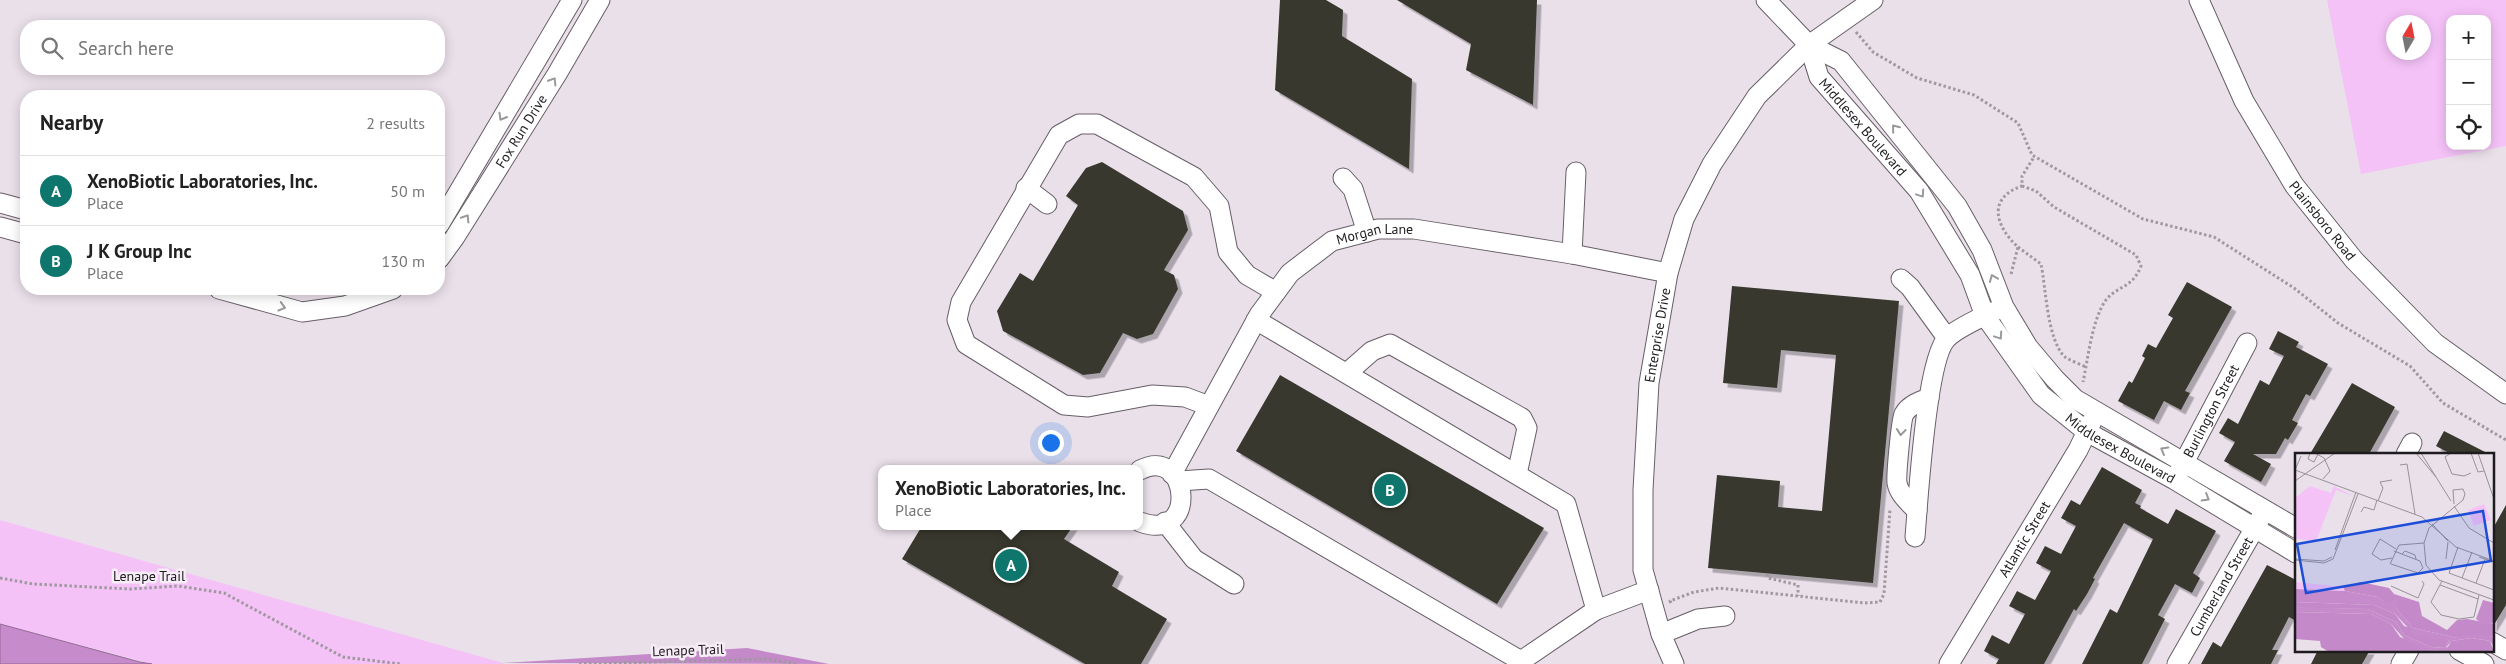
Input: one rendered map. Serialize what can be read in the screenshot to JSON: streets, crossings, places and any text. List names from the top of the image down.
{
  "streets": {
    "street": [
      "Middlesex Boulevard",
      "Fox Run Drive",
      "Plainsboro Road",
      "Morgan Lane",
      "Enterprise Drive",
      "Burlington Street",
      "Atlantic Street",
      "Cumberland Street"
    ],
    "path": ["Lenape Trail"]
  },
  "crossings": [
    ["Middlesex Boulevard", "Enterprise Drive"],
    ["Middlesex Boulevard", "Burlington Street"],
    ["Middlesex Boulevard", "Atlantic Street"],
    ["Middlesex Boulevard", "Cumberland Street"],
    ["Morgan Lane", "Enterprise Drive"]
  ],
  "north": "top",
  "page": {
    "map_buttons": ["+", "−"],
    "search": "Search here",
    "heading": ["Nearby", "2 results"],
    "list": [
      {
        "mark": "A",
        "name": "XenoBiotic Laboratories, Inc.",
        "note": "Place",
        "value": "50 m"
      },
      {
        "mark": "B",
        "name": "J K Group Inc",
        "note": "Place",
        "value": "130 m"
      }
    ],
    "popup": ["XenoBiotic Laboratories, Inc.", "Place"],
    "pins": ["B", "A"]
  }
}
